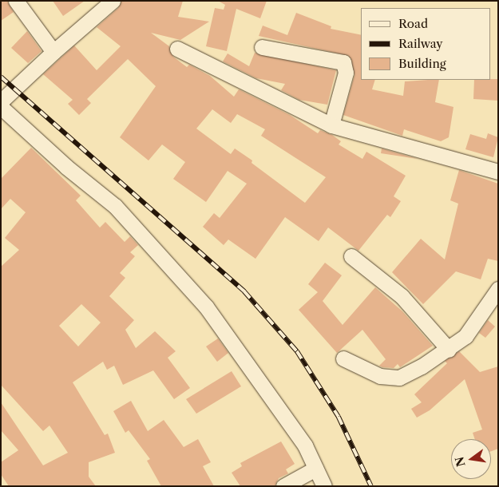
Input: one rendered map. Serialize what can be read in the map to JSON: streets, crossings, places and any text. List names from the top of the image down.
{
  "legend": ["Road", "Railway", "Building"],
  "north": "left"
}
